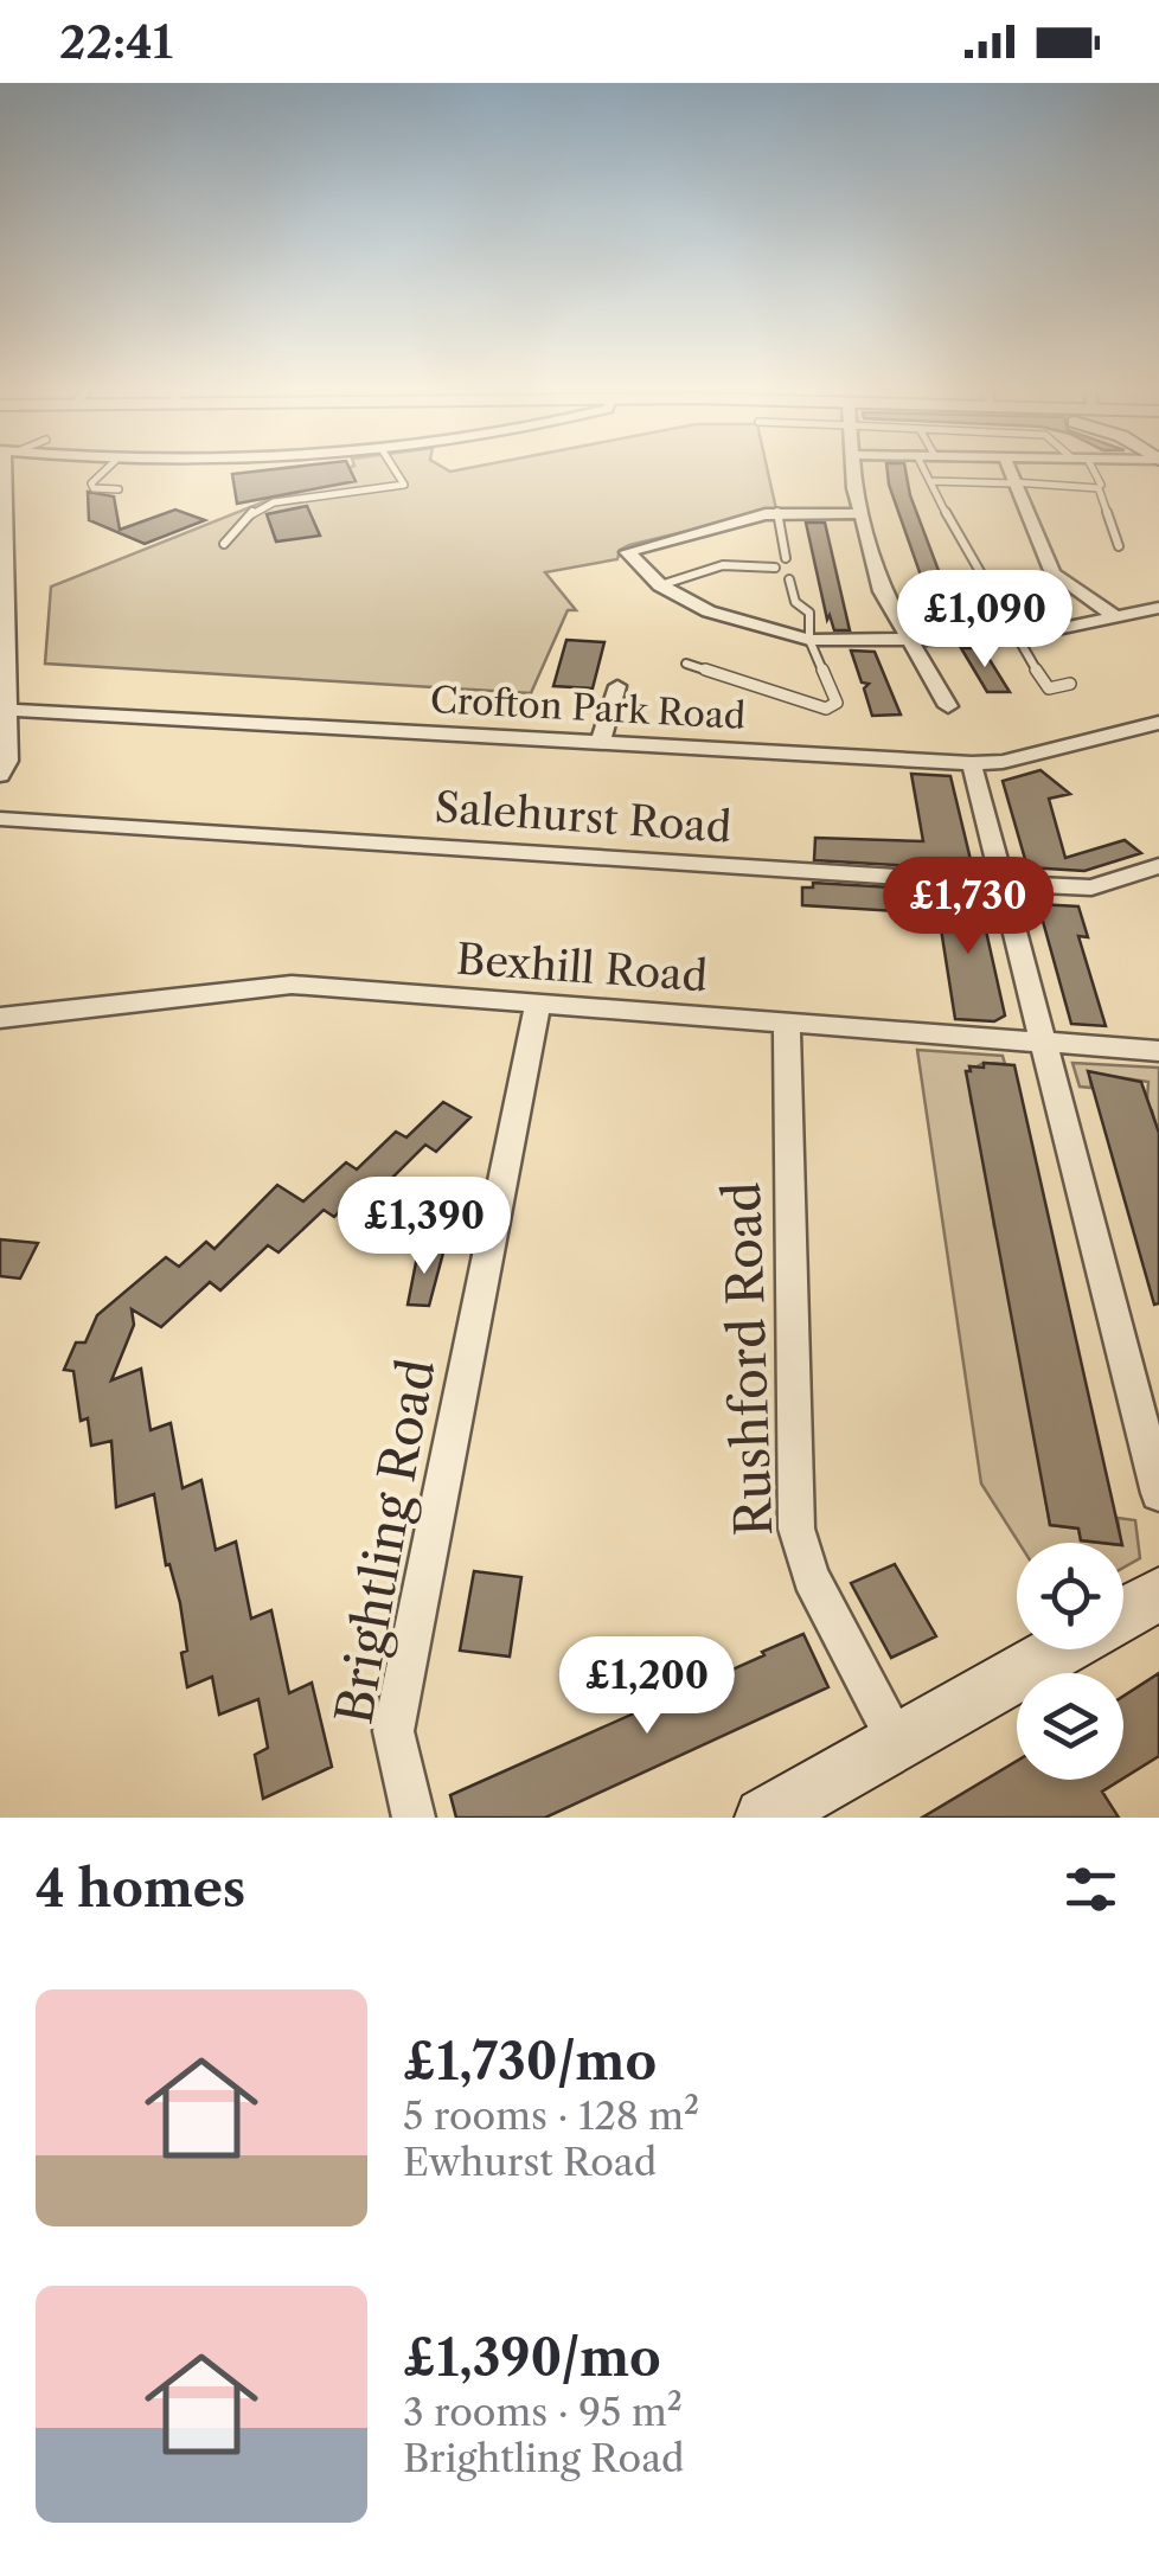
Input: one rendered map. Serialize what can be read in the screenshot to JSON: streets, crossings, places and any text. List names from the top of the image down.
{
  "streets": {
    "street": [
      "Crofton Park Road",
      "Salehurst Road",
      "Bexhill Road",
      "Rushford Road",
      "Brightling Road"
    ]
  },
  "crossings": [
    ["Bexhill Road", "Rushford Road"],
    ["Bexhill Road", "Brightling Road"]
  ],
  "page": {
    "status": "22:41",
    "price": [
      "£1,090",
      "£1,730",
      "£1,390",
      "£1,200"
    ],
    "heading": "4 homes",
    "list": [
      {
        "name": "£1,730/mo",
        "note": "5 rooms · 128 m² · Ewhurst Road"
      },
      {
        "name": "£1,390/mo",
        "note": "3 rooms · 95 m² · Brightling Road"
      }
    ]
  }
}
